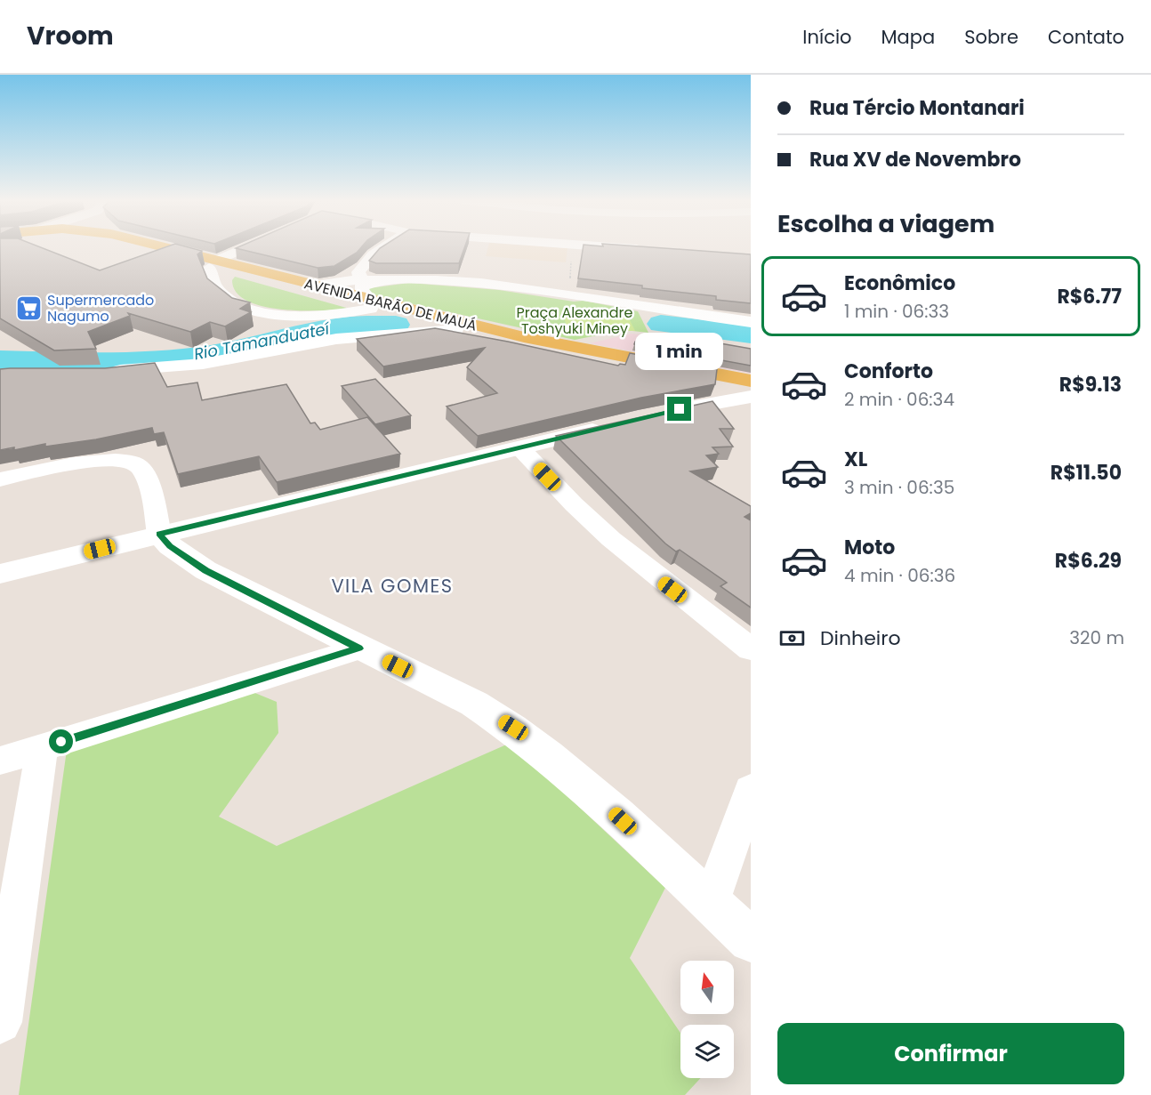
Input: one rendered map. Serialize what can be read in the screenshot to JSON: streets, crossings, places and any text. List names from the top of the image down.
{
  "streets": {
    "main road": ["AVENIDA BARÃO DE MAUÁ"]
  },
  "districts": ["VILA GOMES"],
  "water": ["Rio Tamanduateí"],
  "parks": ["Praça Alexandre Toshyuki Miney"],
  "places": {
    "supermarket": ["Supermercado Nagumo"]
  },
  "north": "top",
  "page": {
    "header": "Vroom",
    "nav": [
      "Início",
      "Mapa",
      "Sobre",
      "Contato"
    ],
    "banner": ["Rua Tércio Montanari", "Rua XV de Novembro"],
    "heading": "Escolha a viagem",
    "list": [
      {
        "name": "Econômico",
        "note": "1 min · 06:33",
        "value": "R$6.77"
      },
      {
        "name": "Conforto",
        "note": "2 min · 06:34",
        "value": "R$9.13"
      },
      {
        "name": "XL",
        "note": "3 min · 06:35",
        "value": "R$11.50"
      },
      {
        "name": "Moto",
        "note": "4 min · 06:36",
        "value": "R$6.29"
      }
    ],
    "bubble": "1 min",
    "pay": ["Dinheiro", "320 m"],
    "buttons": "Confirmar"
  }
}
